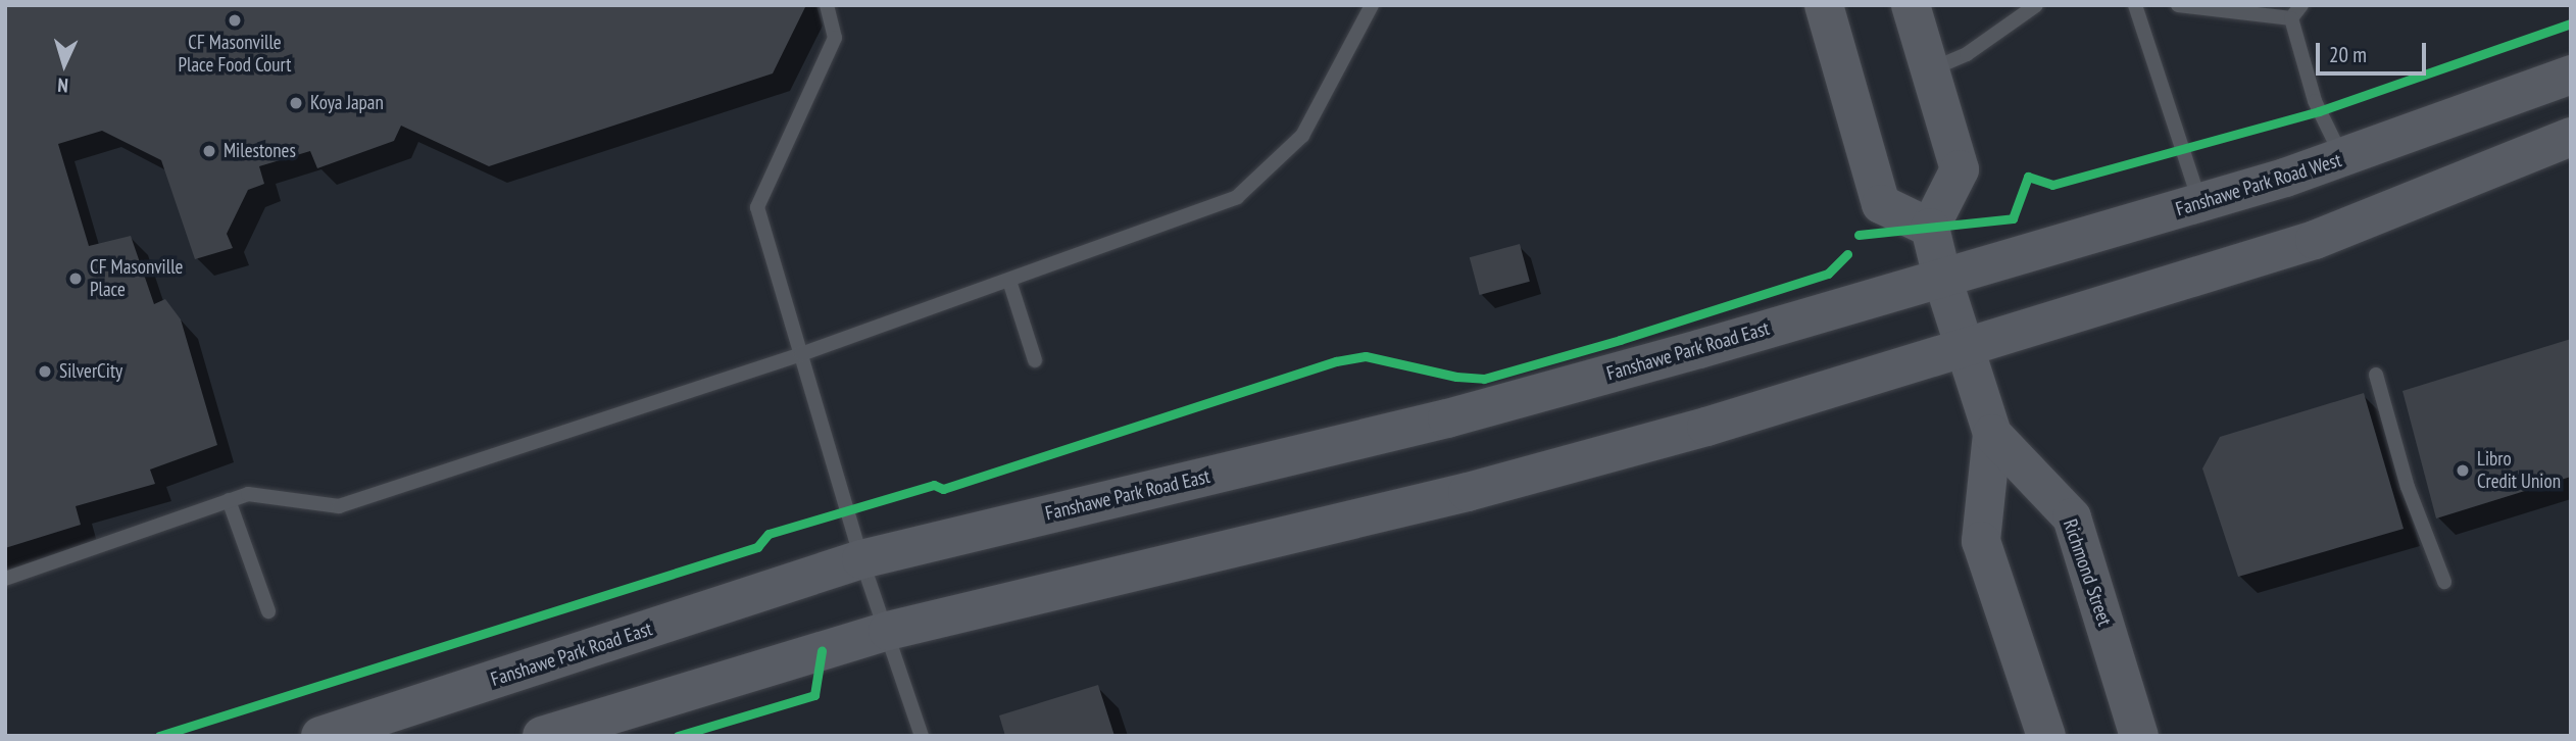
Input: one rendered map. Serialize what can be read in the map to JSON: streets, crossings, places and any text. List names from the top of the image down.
{
  "streets": {
    "main road": ["Fanshawe Park Road West", "Fanshawe Park Road East", "Richmond Street"]
  },
  "crossings": [
    ["Fanshawe Park Road West", "Fanshawe Park Road East"],
    ["Fanshawe Park Road West", "Richmond Street"],
    ["Fanshawe Park Road East", "Richmond Street"]
  ],
  "places": [
    "CF Masonville Place Food Court",
    "Koya Japan",
    "Milestones",
    "CF Masonville Place",
    "SilverCity",
    "Libro Credit Union"
  ],
  "scale_bar": "20 m",
  "north": "bottom"
}
